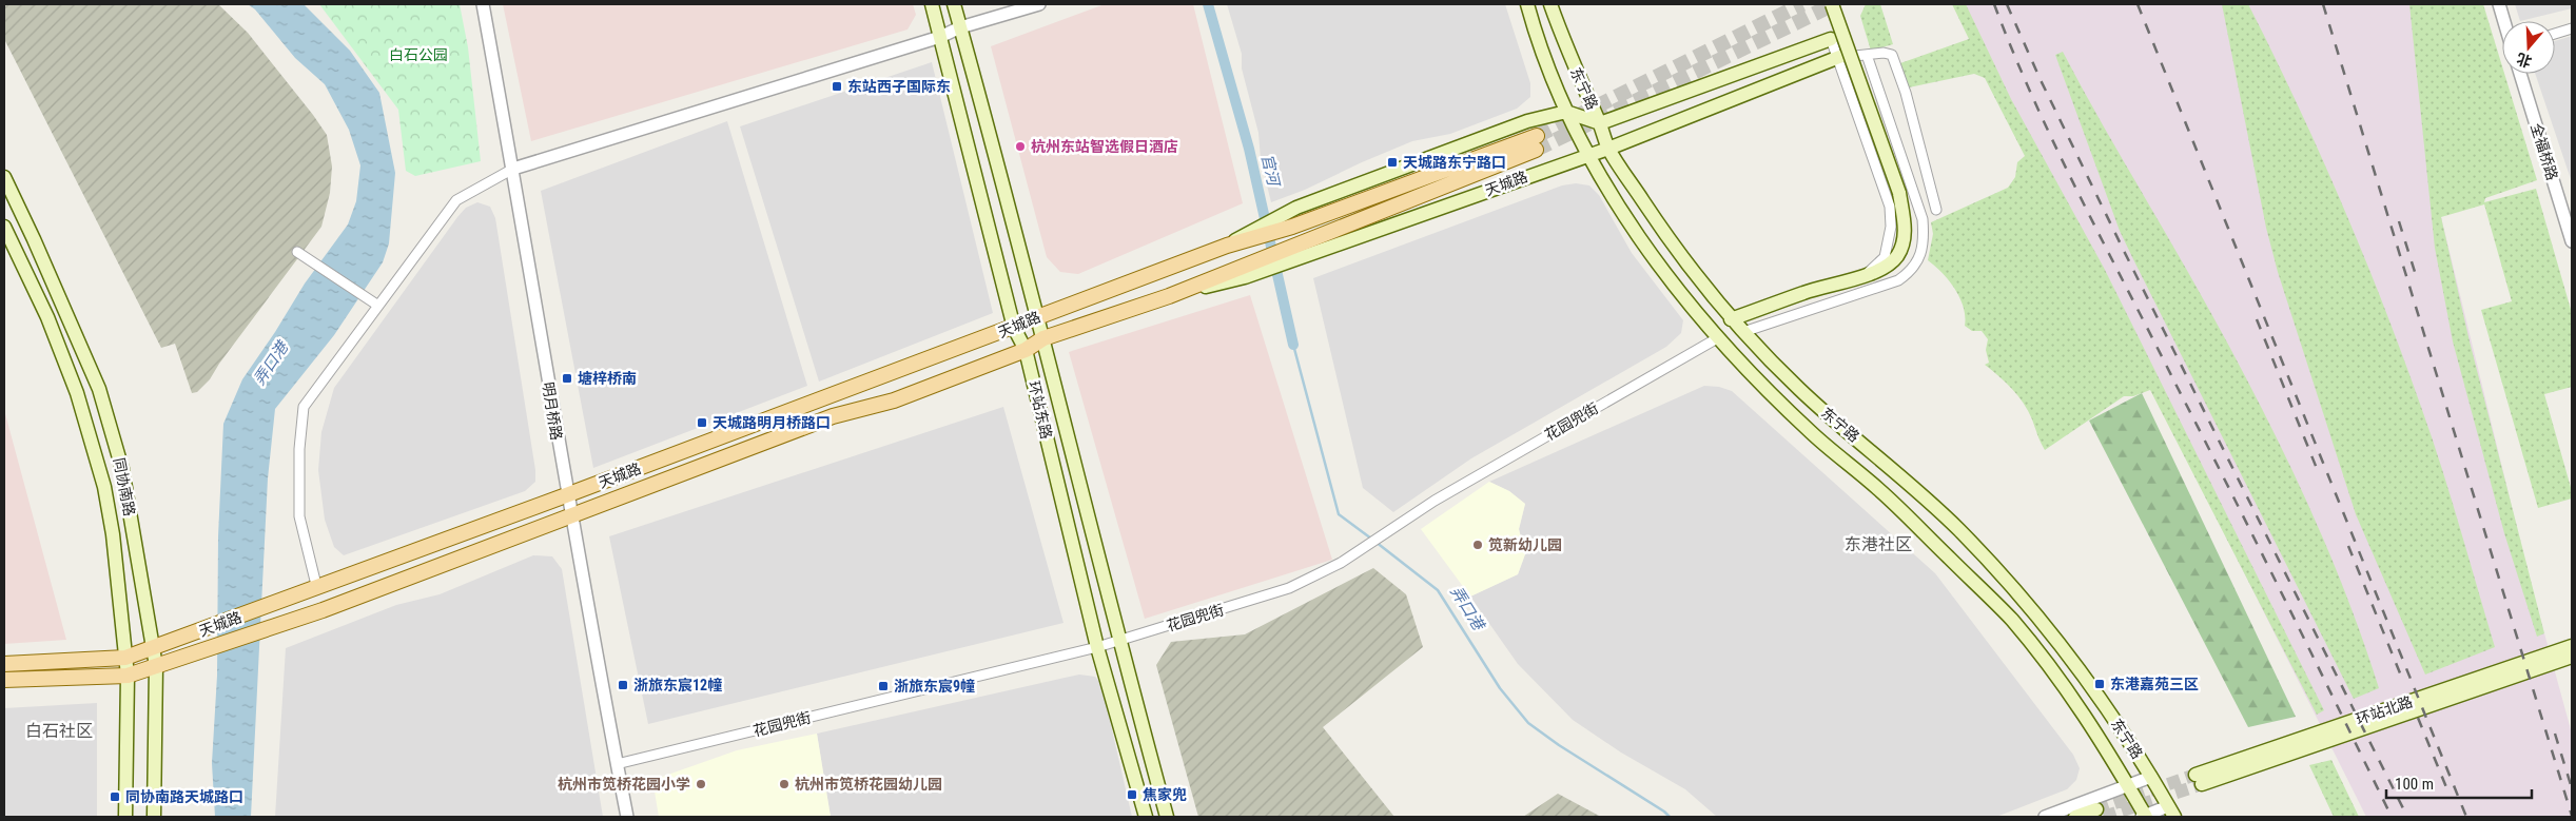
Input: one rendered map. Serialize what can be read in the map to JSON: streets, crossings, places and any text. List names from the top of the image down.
{
  "streets": {
    "main road": [
      "东宁路",
      "天城路",
      "环站东路",
      "同协南路",
      "环站北路"
    ],
    "street": ["全福桥路", "明月桥路", "花园兜街"]
  },
  "crossings": [
    ["东宁路", "天城路"],
    ["东宁路", "花园兜街"],
    ["天城路", "环站东路"],
    ["天城路", "明月桥路"],
    ["天城路", "同协南路"],
    ["环站东路", "花园兜街"],
    ["明月桥路", "花园兜街"]
  ],
  "districts": ["东港社区", "白石社区"],
  "water": ["官河", "弄口港"],
  "parks": ["白石公园"],
  "places": {
    "transit": [
      "东站西子国际东",
      "天城路东宁路口",
      "塘梓桥南",
      "天城路明月桥路口",
      "东港嘉苑三区",
      "浙旅东宸12幢",
      "浙旅东宸9幢",
      "焦家兜",
      "同协南路天城路口"
    ],
    "other": [
      "杭州东站智选假日酒店",
      "笕新幼儿园",
      "杭州市笕桥花园小学",
      "杭州市笕桥花园幼儿园"
    ]
  },
  "scale_bar": "100 m",
  "north": "bottom"
}
